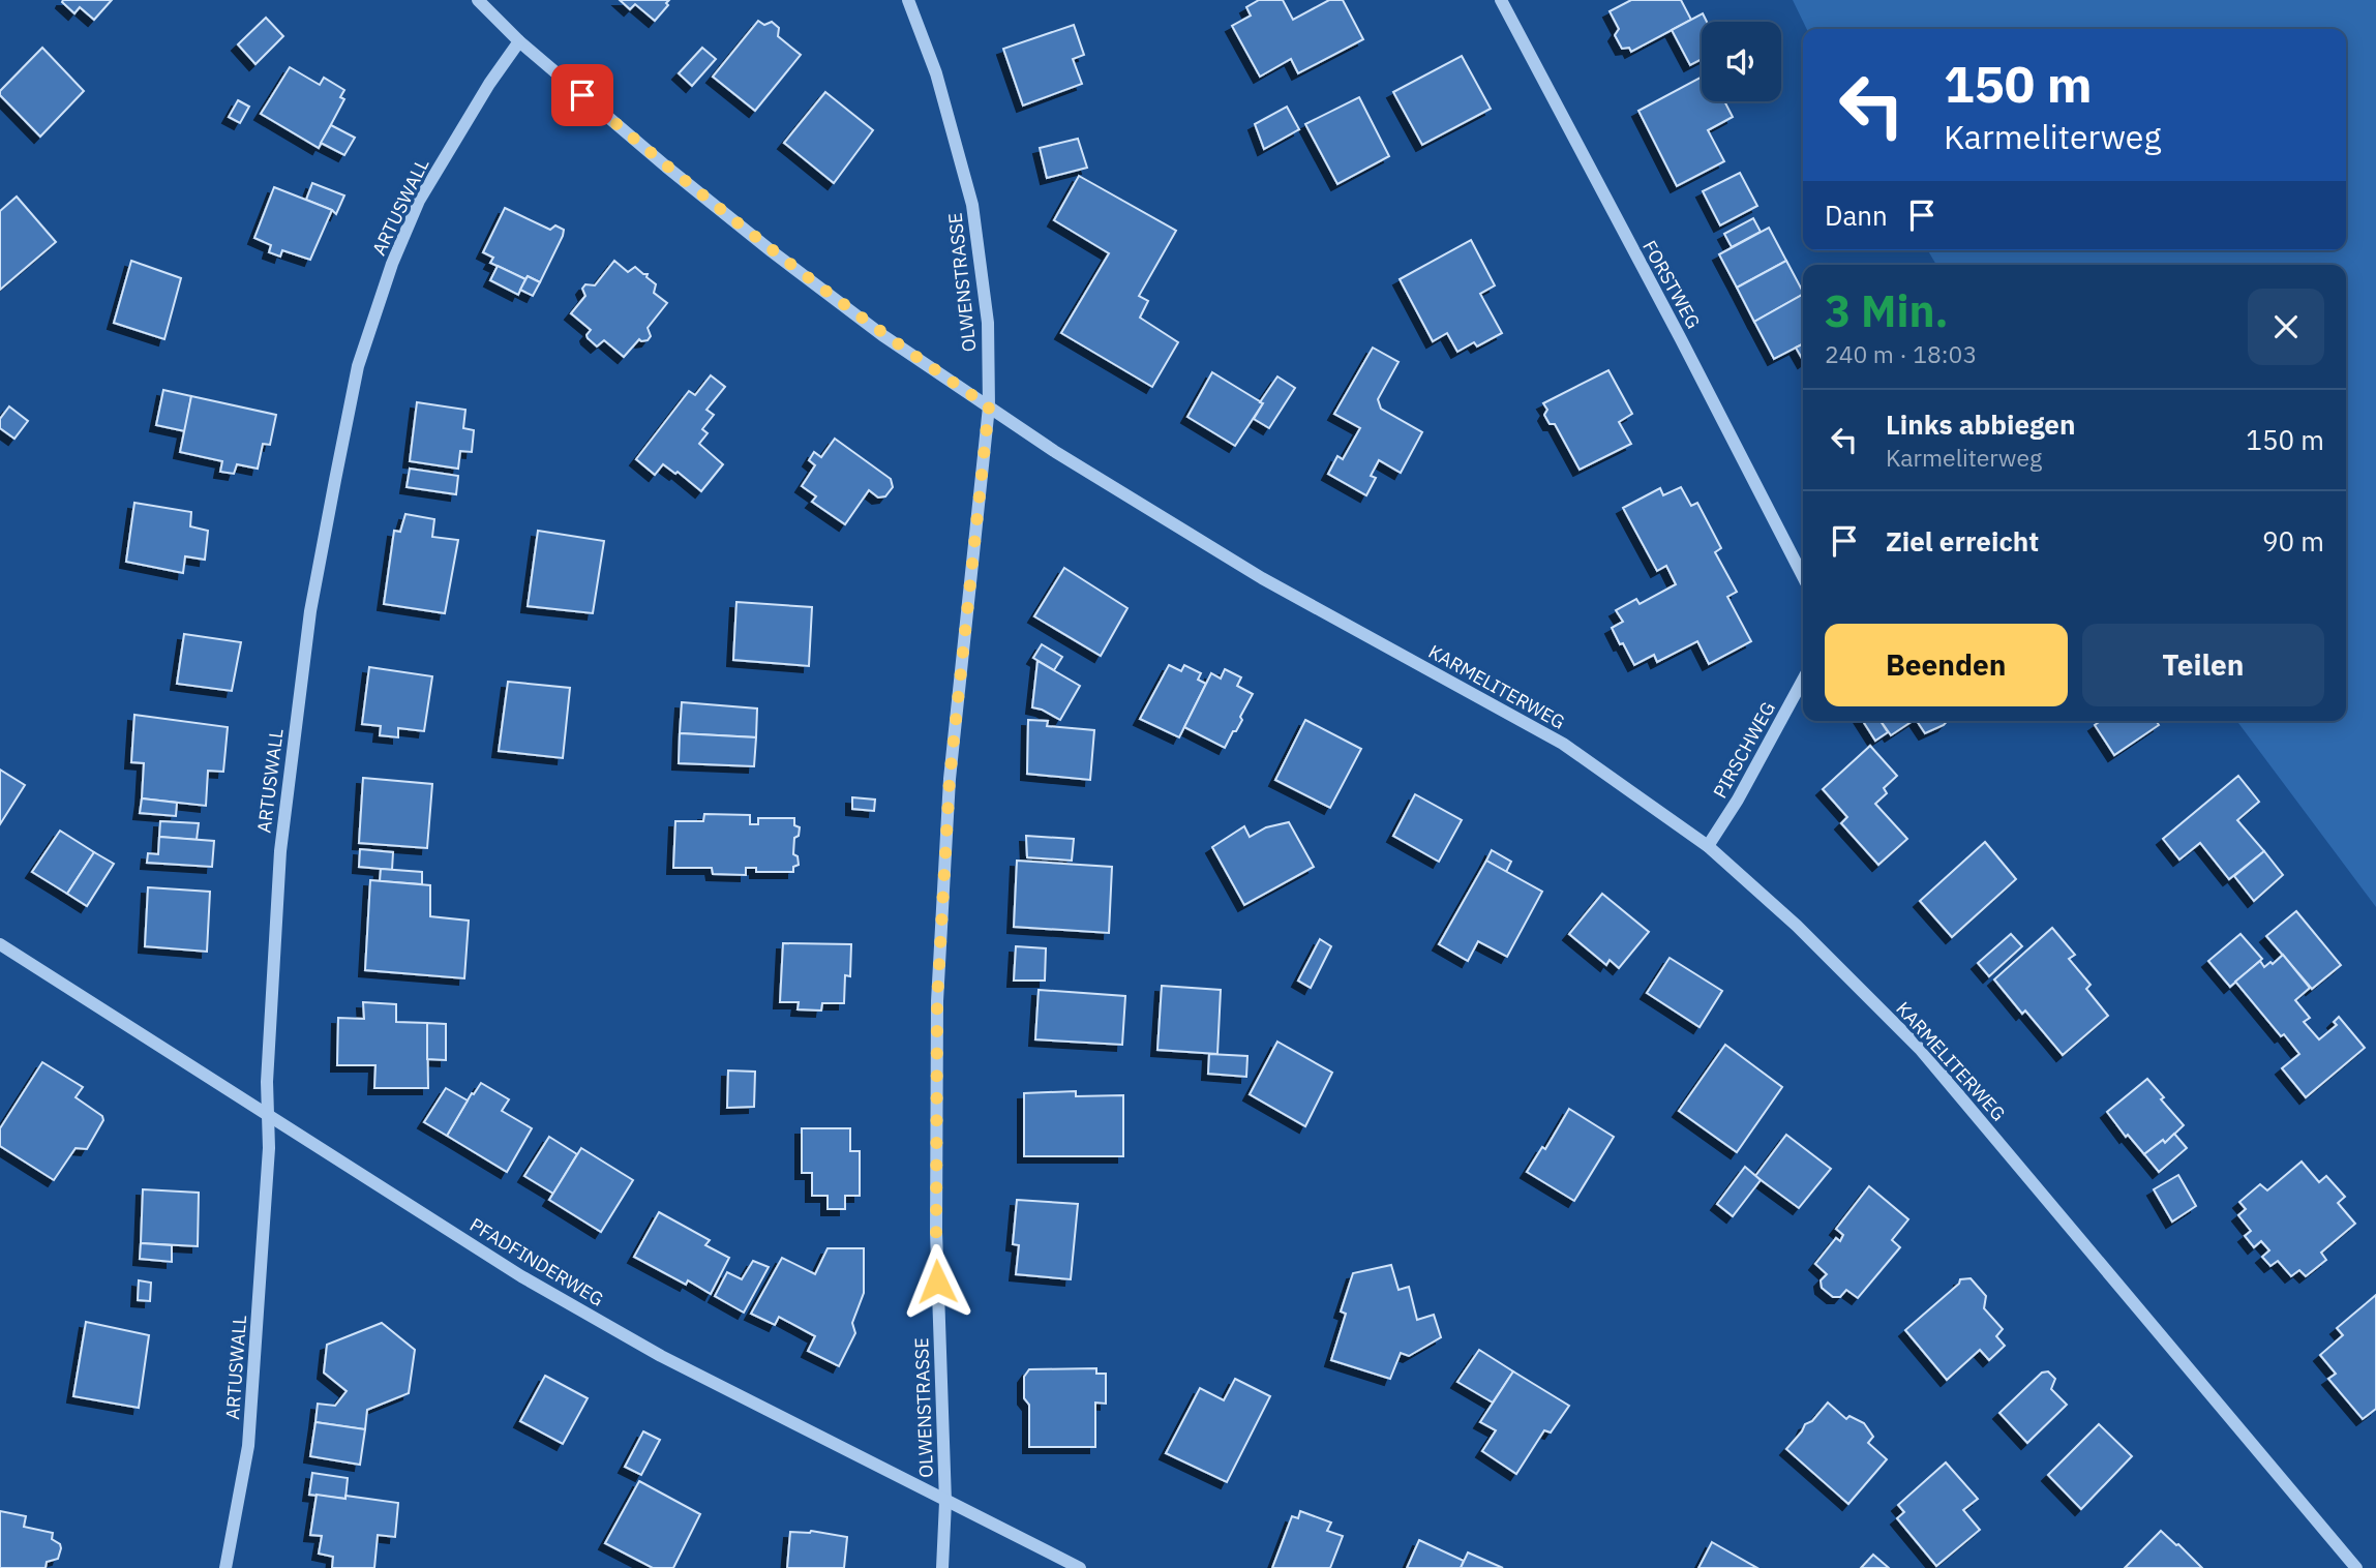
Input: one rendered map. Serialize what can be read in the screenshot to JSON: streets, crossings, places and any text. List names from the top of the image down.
{
  "streets": {
    "street": [
      "ARTUSWALL",
      "OLWENSTRASSE",
      "FORSTWEG",
      "KARMELITERWEG",
      "PIRSCHWEG",
      "PFADFINDERWEG"
    ]
  },
  "crossings": [
    ["ARTUSWALL", "KARMELITERWEG"],
    ["ARTUSWALL", "PFADFINDERWEG"],
    ["OLWENSTRASSE", "KARMELITERWEG"],
    ["OLWENSTRASSE", "PFADFINDERWEG"],
    ["KARMELITERWEG", "PIRSCHWEG"]
  ],
  "page": {
    "turn": ["150 m", "Karmeliterweg"],
    "then": "Dann",
    "heading": ["3 Min.", "240 m · 18:03"],
    "list": [
      {
        "name": "Links abbiegen",
        "note": "Karmeliterweg",
        "value": "150 m"
      },
      {
        "name": "Ziel erreicht",
        "value": "90 m"
      }
    ],
    "buttons": ["Beenden", "Teilen"]
  }
}
